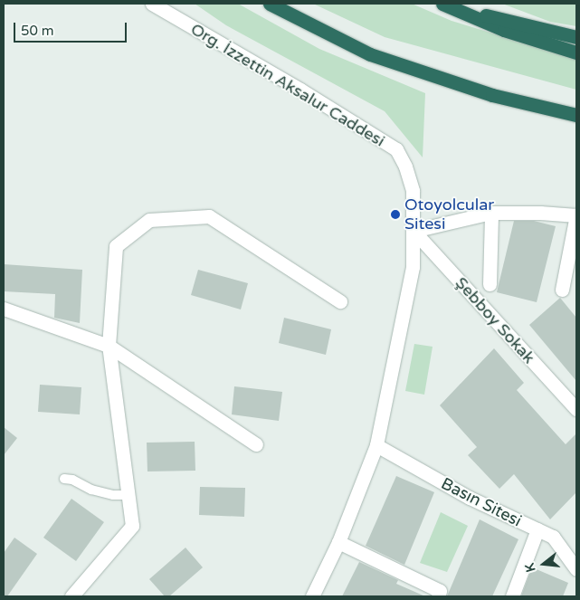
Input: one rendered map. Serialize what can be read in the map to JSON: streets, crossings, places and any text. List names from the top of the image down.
{
  "streets": {
    "street": ["Org. İzzettin Aksalur Caddesi", "Şebboy Sokak", "Basın Sitesi"]
  },
  "crossings": [
    ["Org. İzzettin Aksalur Caddesi", "Şebboy Sokak"],
    ["Org. İzzettin Aksalur Caddesi", "Basın Sitesi"]
  ],
  "places": ["Otoyolcular Sitesi"],
  "scale_bar": "50 m",
  "north": "left"
}
